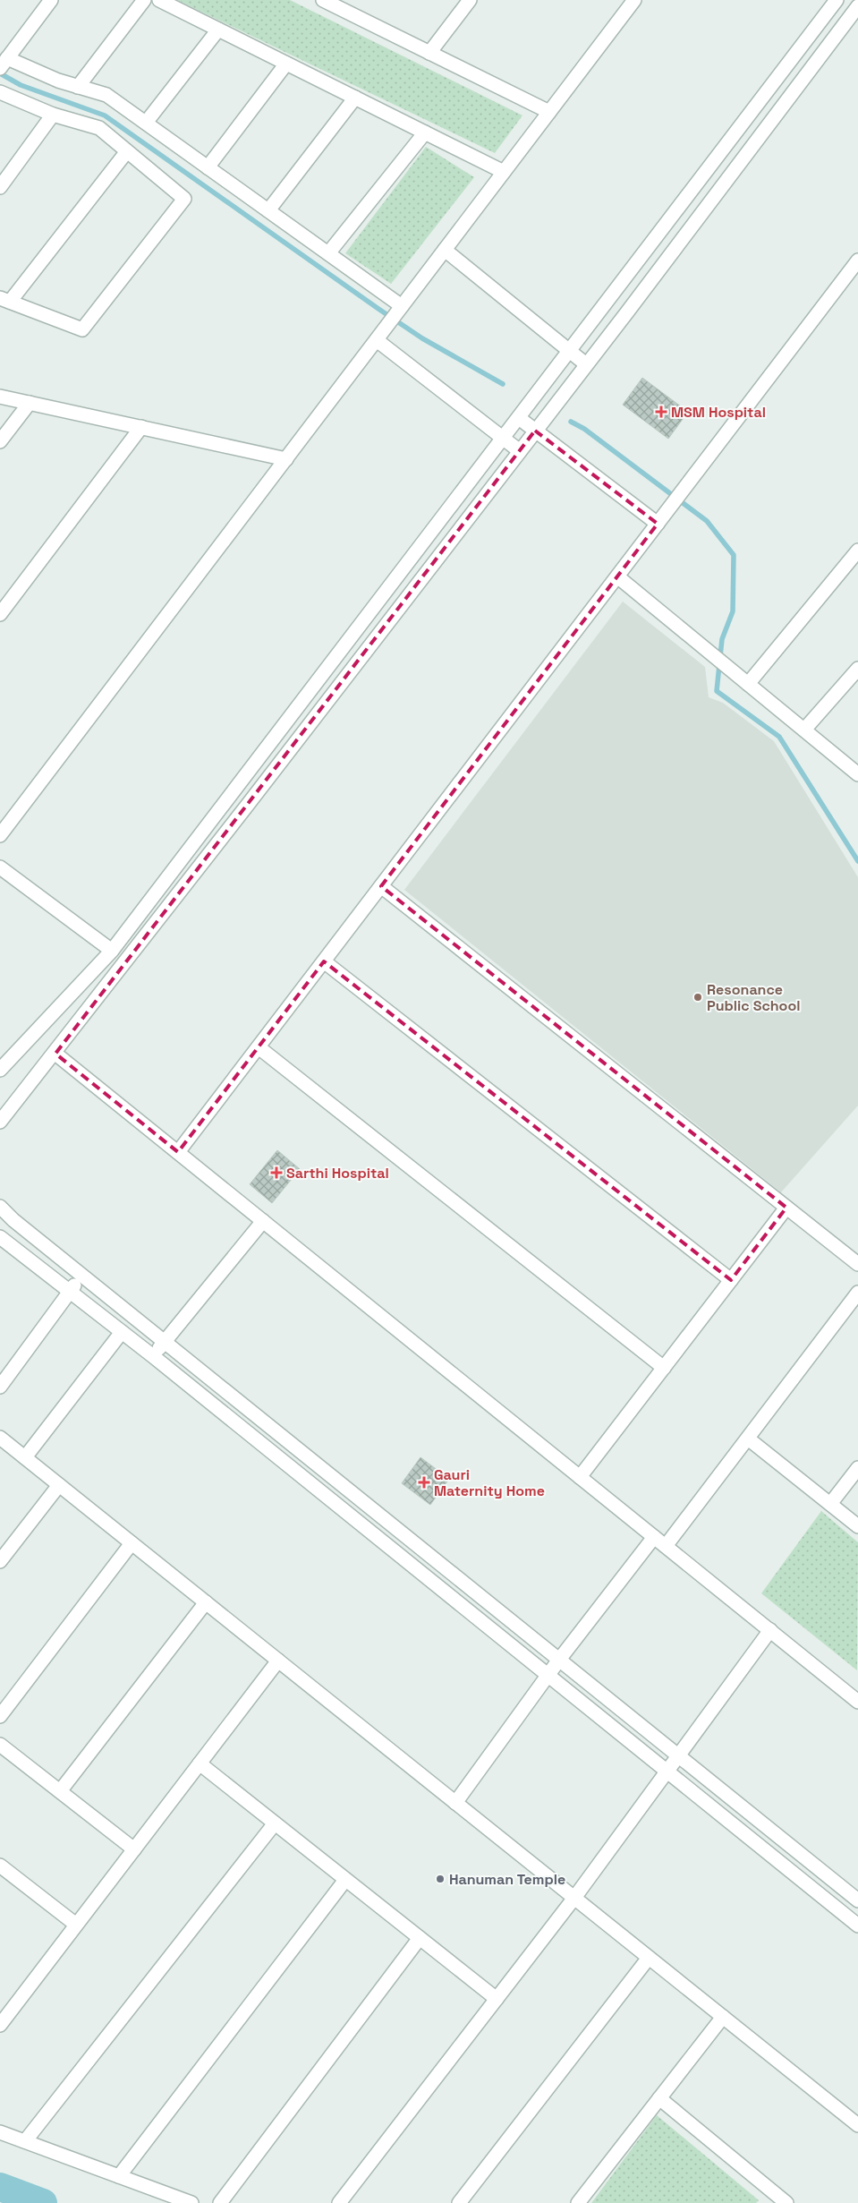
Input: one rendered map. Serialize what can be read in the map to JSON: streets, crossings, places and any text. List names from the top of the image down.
{
  "places": {
    "health": ["MSM Hospital", "Sarthi Hospital", "Gauri Maternity Home"],
    "other": ["Resonance Public School", "Hanuman Temple"]
  }
}
